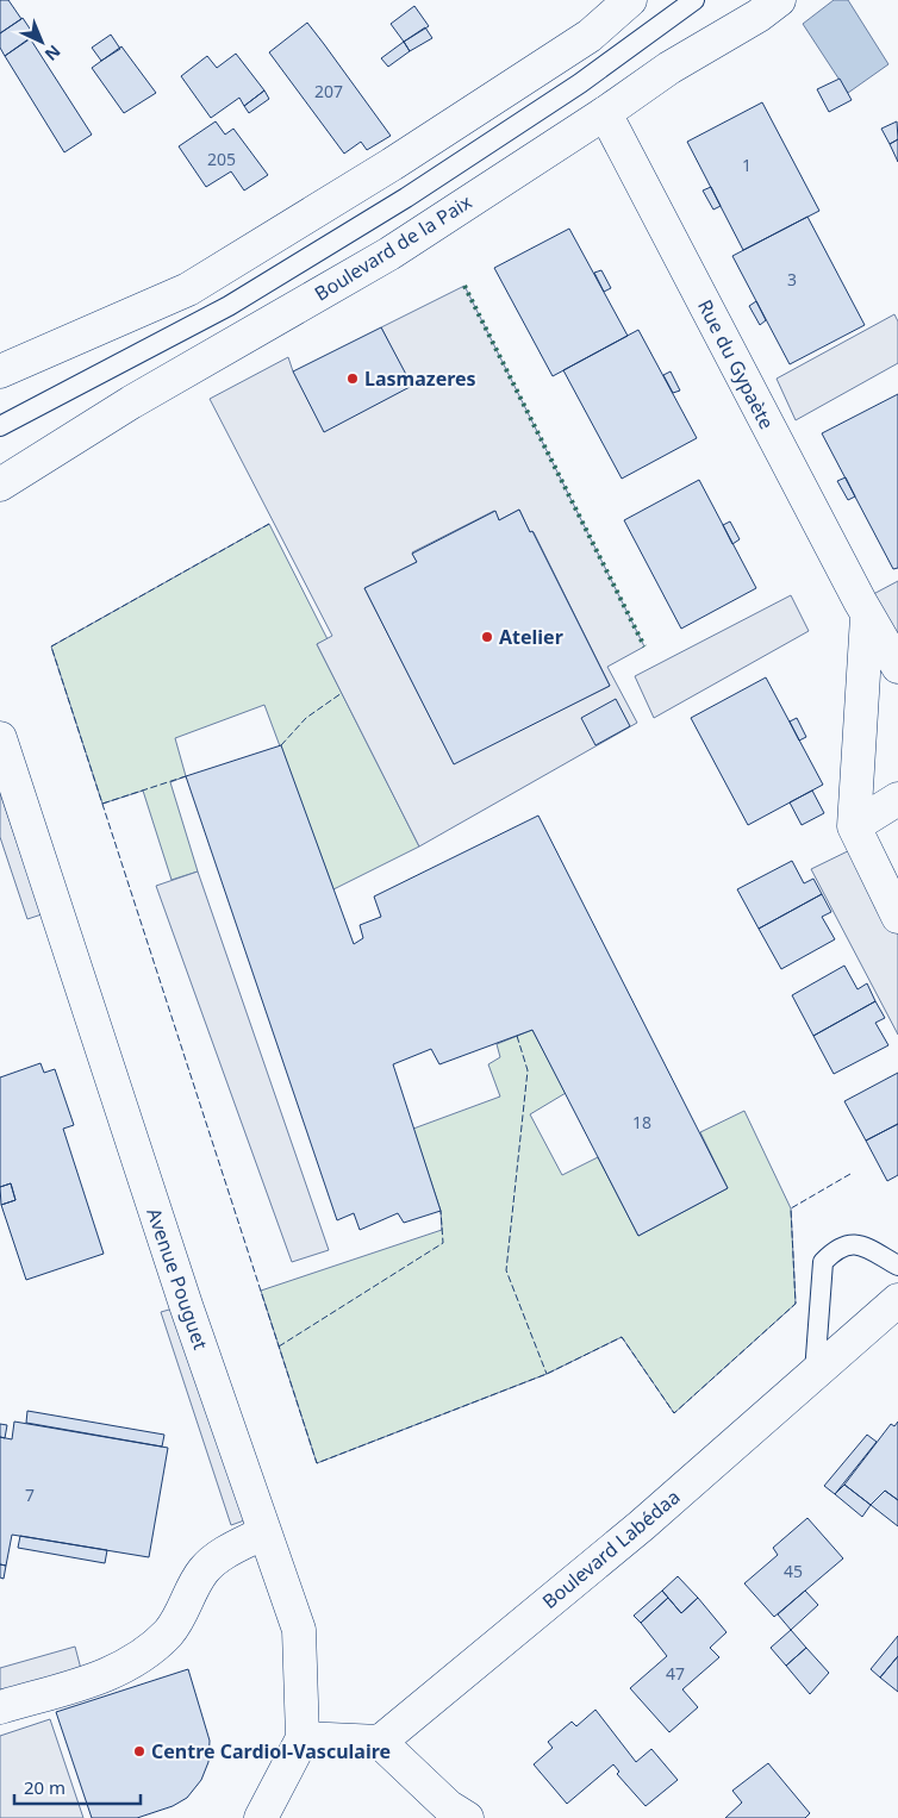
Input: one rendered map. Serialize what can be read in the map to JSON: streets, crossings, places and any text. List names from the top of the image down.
{
  "streets": {
    "street": [
      "Boulevard de la Paix",
      "Rue du Gypaète",
      "Avenue Pouguet",
      "Boulevard Labédaa"
    ]
  },
  "crossings": [
    ["Boulevard de la Paix", "Rue du Gypaète"]
  ],
  "places": ["Lasmazeres", "Atelier", "Centre Cardiol-Vasculaire"],
  "house_numbers": [
    "207",
    "205",
    "1",
    "3",
    "18",
    "7",
    "45",
    "47"
  ],
  "scale_bar": "20 m",
  "north": "bottom right"
}
